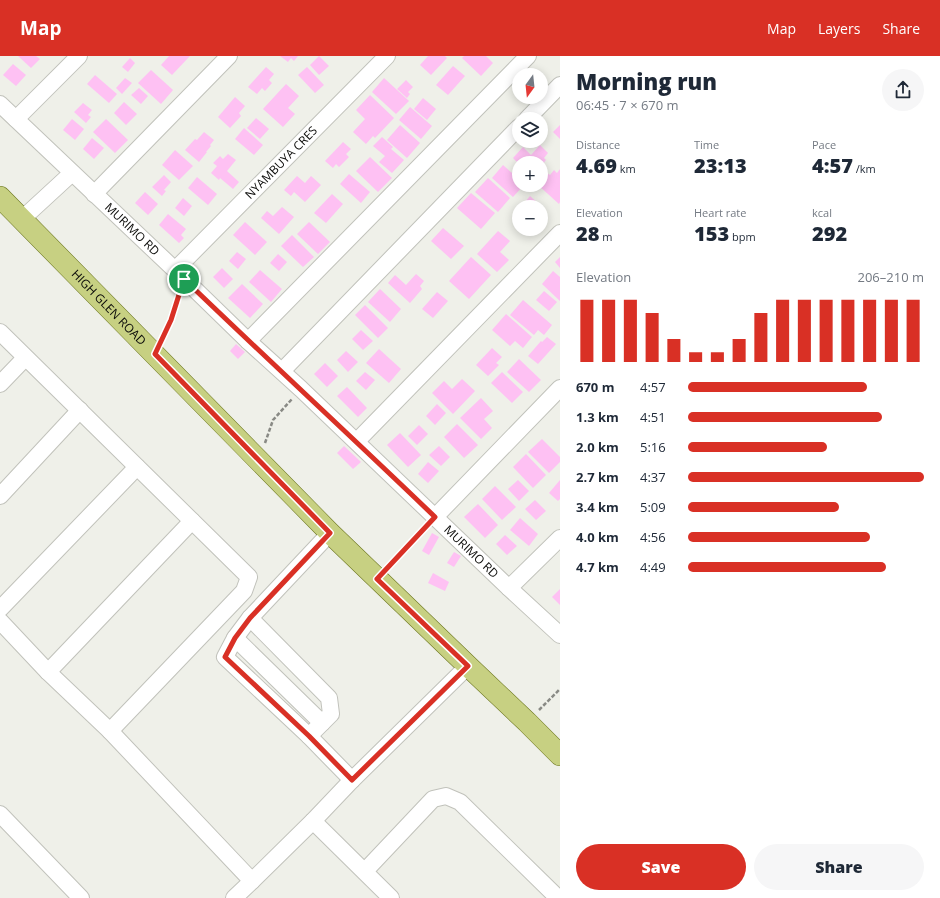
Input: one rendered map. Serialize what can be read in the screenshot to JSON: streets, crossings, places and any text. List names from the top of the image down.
{
  "streets": {
    "main road": ["HIGH GLEN ROAD"],
    "street": ["NYAMBUYA CRES", "MURIMO RD"]
  },
  "crossings": [
    ["NYAMBUYA CRES", "MURIMO RD"]
  ],
  "north": "bottom",
  "page": {
    "header": "Map",
    "nav": ["Map", "Layers", "Share"],
    "heading": ["Morning run", "06:45 · 7 × 670 m"],
    "map_buttons": ["+", "−"],
    "stats": [
      ["Distance", "4.69 km"],
      ["Time", "23:13"],
      ["Pace", "4:57 /km"],
      ["Elevation", "28 m"],
      ["Heart rate", "153 bpm"],
      ["kcal", "292"]
    ],
    "chart": ["Elevation", "206–210 m"],
    "list": [
      {
        "name": "670 m",
        "note": "4:57"
      },
      {
        "name": "1.3 km",
        "note": "4:51"
      },
      {
        "name": "2.0 km",
        "note": "5:16"
      },
      {
        "name": "2.7 km",
        "note": "4:37"
      },
      {
        "name": "3.4 km",
        "note": "5:09"
      },
      {
        "name": "4.0 km",
        "note": "4:56"
      },
      {
        "name": "4.7 km",
        "note": "4:49"
      }
    ],
    "buttons": ["Save", "Share"]
  }
}
